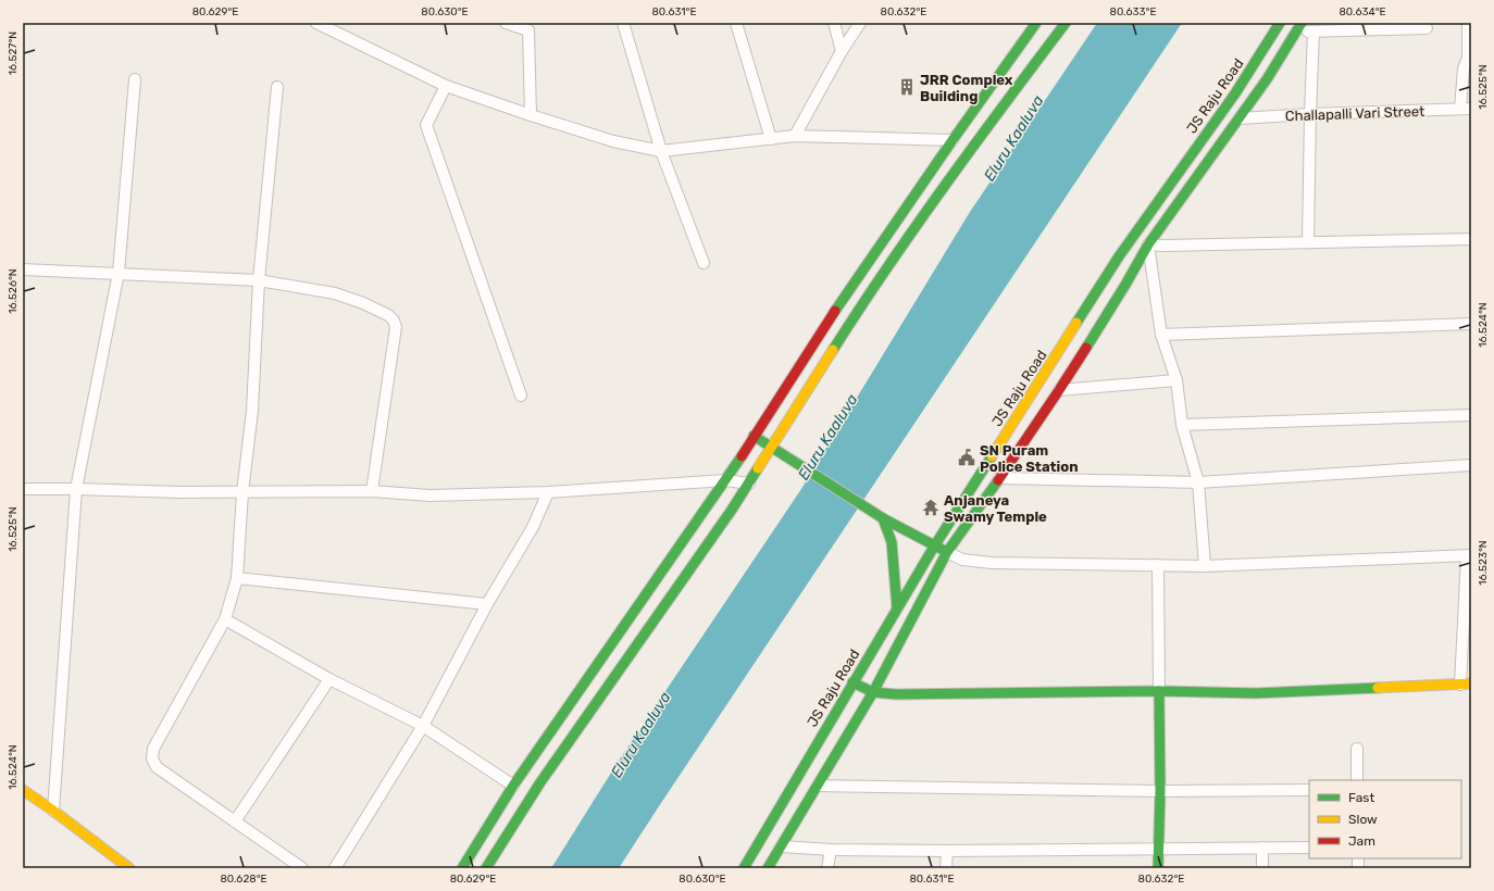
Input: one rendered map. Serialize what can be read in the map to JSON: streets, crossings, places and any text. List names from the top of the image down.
{
  "streets": {
    "main road": ["JS Raju Road"],
    "street": ["Challapalli Vari Street"]
  },
  "water": ["Eluru Kaaluva"],
  "places": {
    "building": ["JRR Complex Building"],
    "public building": ["SN Puram Police Station"],
    "temple": ["Anjaneya Swamy Temple"]
  },
  "legend": ["Fast", "Slow", "Jam"],
  "coordinates": [
    "80.629°E",
    "80.630°E",
    "80.631°E",
    "80.632°E",
    "80.633°E",
    "80.634°E",
    "16.527°N",
    "16.525°N",
    "16.526°N",
    "16.524°N",
    "16.523°N",
    "80.628°E"
  ]
}
